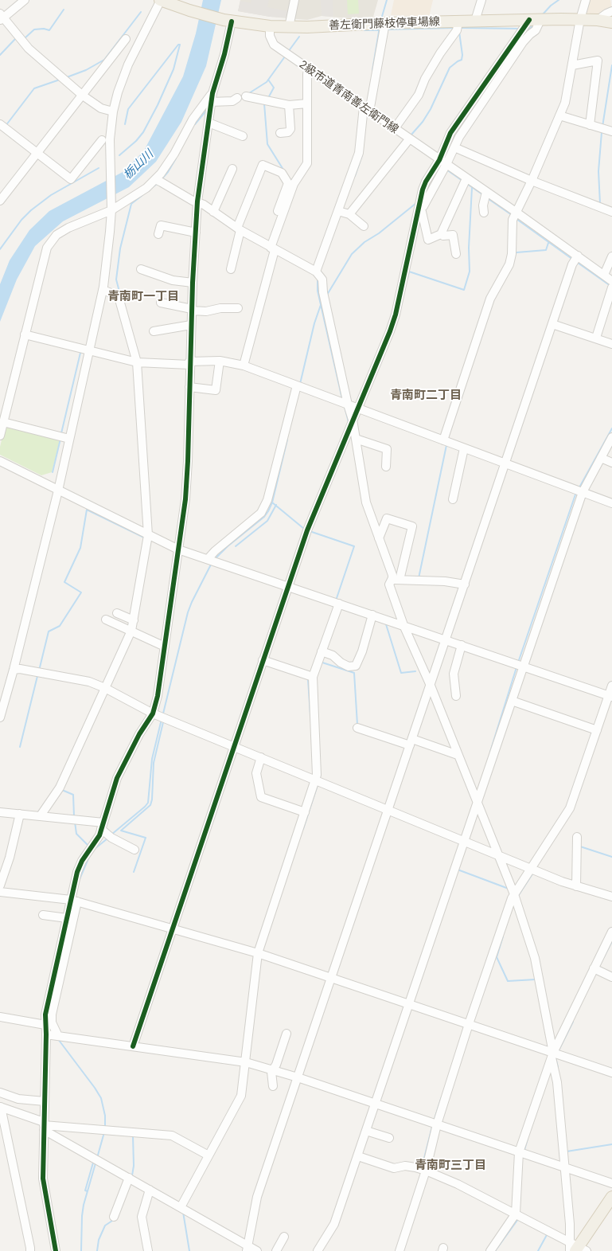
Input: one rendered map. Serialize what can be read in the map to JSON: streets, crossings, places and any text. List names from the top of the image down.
{
  "streets": {
    "main road": ["善左衛門藤枝停車場線"],
    "street": ["2級市道青南善左衛門線"]
  },
  "crossings": [
    ["善左衛門藤枝停車場線", "2級市道青南善左衛門線"]
  ],
  "districts": ["青南町一丁目", "青南町二丁目", "青南町三丁目"],
  "water": ["栃山川"]
}
